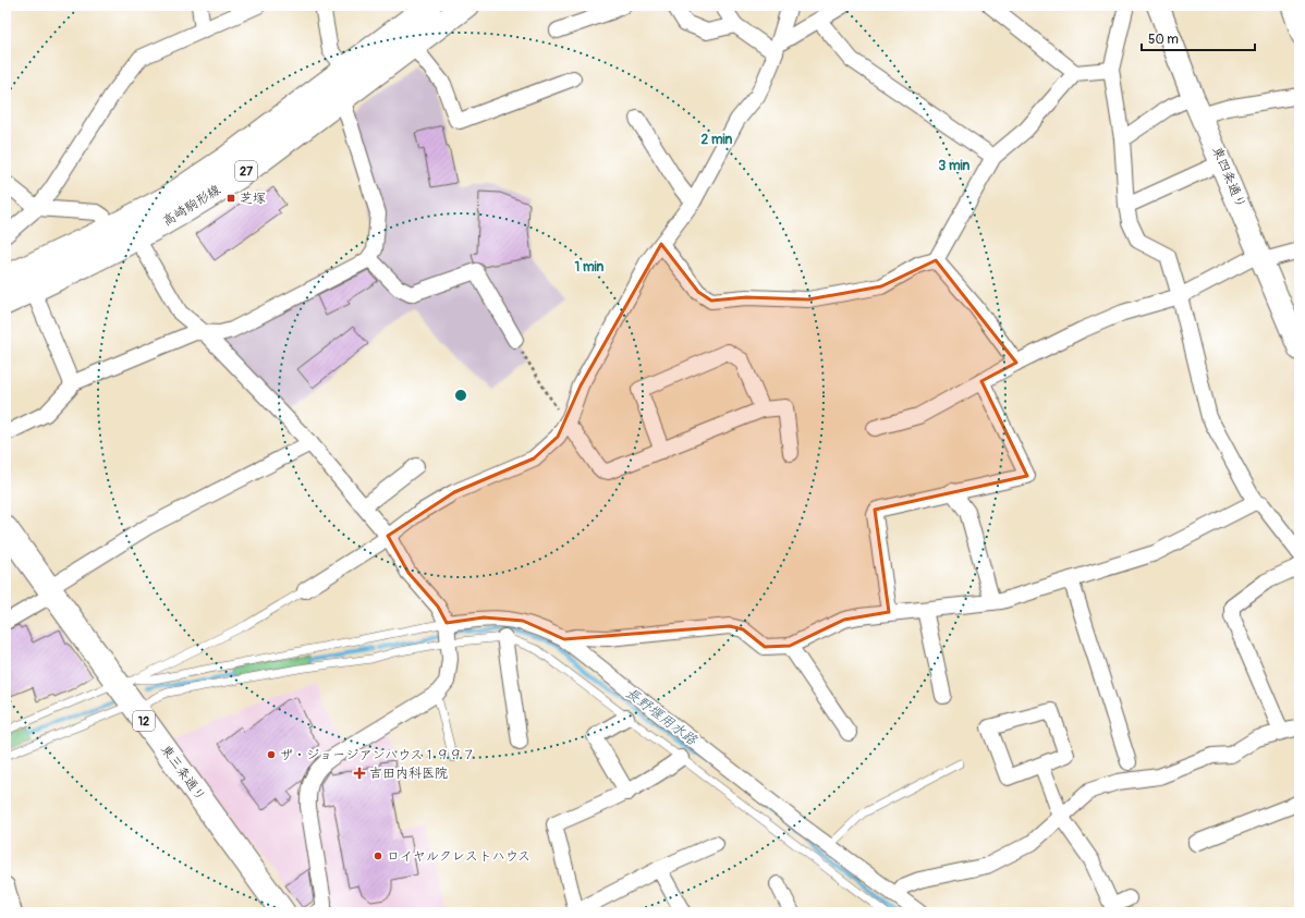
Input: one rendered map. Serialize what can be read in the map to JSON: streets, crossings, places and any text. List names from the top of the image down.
{
  "streets": {
    "main road": [
      "27",
      "高崎駒形線",
      "12",
      "東三条通り"
    ],
    "street": ["東四条通り"]
  },
  "water": ["長野堰用水路"],
  "places": {
    "transit": ["芝塚"],
    "other": ["ザ・ジョージアンハウス１９９７", "ロイヤルクレストハウス"],
    "health": ["吉田内科医院"]
  },
  "scale_bar": "50 m",
  "rings": ["2 min", "3 min", "1 min"]
}
